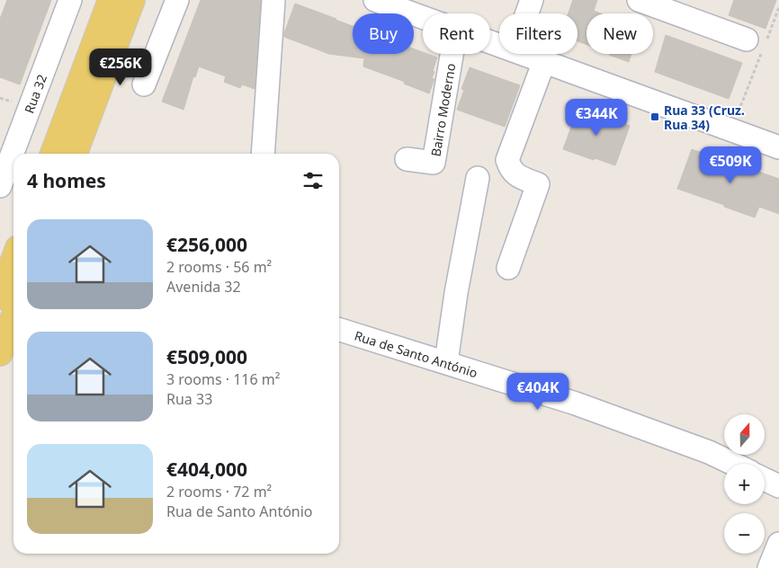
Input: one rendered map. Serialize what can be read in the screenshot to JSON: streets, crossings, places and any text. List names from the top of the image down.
{
  "streets": {
    "street": ["Rua 32", "Bairro Moderno", "Rua de Santo António"]
  },
  "places": {
    "transit": ["Rua 33 (Cruz. Rua 34)"]
  },
  "north": "top",
  "page": {
    "chip": [
      "Buy",
      "Rent",
      "Filters",
      "New"
    ],
    "price": [
      "€256K",
      "€344K",
      "€509K",
      "€404K"
    ],
    "heading": "4 homes",
    "list": [
      {
        "name": "€256,000",
        "note": "2 rooms · 56 m² · Avenida 32"
      },
      {
        "name": "€509,000",
        "note": "3 rooms · 116 m² · Rua 33"
      },
      {
        "name": "€404,000",
        "note": "2 rooms · 72 m² · Rua de Santo António"
      }
    ],
    "map_buttons": ["+", "−"]
  }
}
